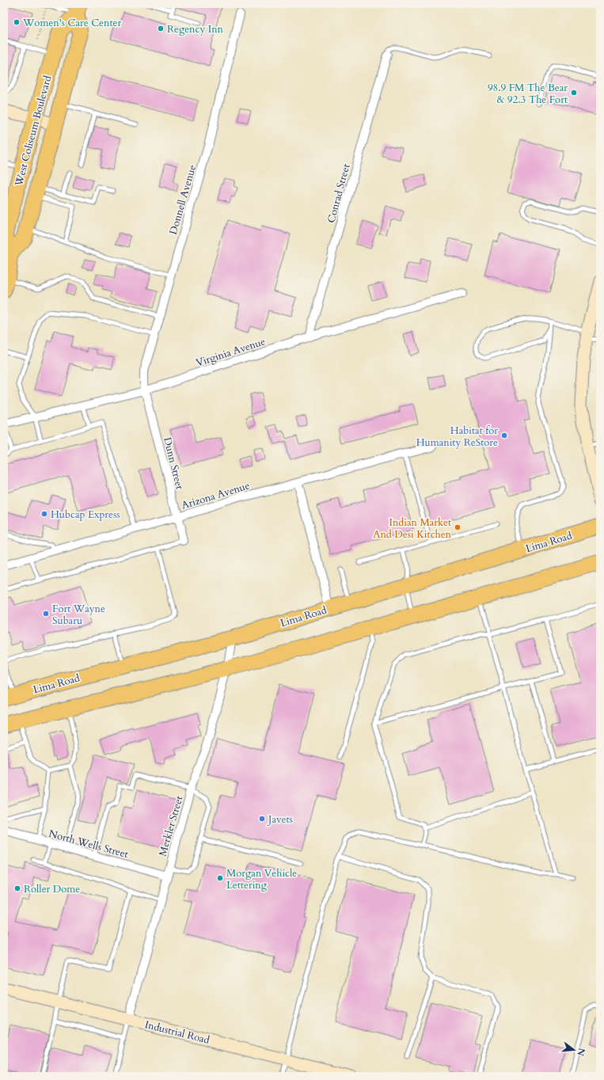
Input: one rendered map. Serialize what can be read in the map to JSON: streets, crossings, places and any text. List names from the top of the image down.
{
  "streets": {
    "highway": ["West Coliseum Boulevard", "Lima Road"],
    "street": [
      "Conrad Street",
      "Donnell Avenue",
      "Virginia Avenue",
      "Dunn Street",
      "Arizona Avenue",
      "Merkler Street",
      "North Wells Street",
      "Industrial Road"
    ]
  },
  "crossings": [
    ["Conrad Street", "Virginia Avenue"],
    ["Donnell Avenue", "Virginia Avenue"],
    ["Donnell Avenue", "Dunn Street"],
    ["Virginia Avenue", "Dunn Street"],
    ["Dunn Street", "Arizona Avenue"],
    ["Lima Road", "Merkler Street"],
    ["Merkler Street", "North Wells Street"],
    ["Merkler Street", "Industrial Road"]
  ],
  "places": [
    "Women's Care Center",
    "Regency Inn",
    "98.9 FM The Bear & 92.3 The Fort",
    "Habitat for Humanity ReStore",
    "Hubcap Express",
    "Indian Market And Desi Kitchen",
    "Fort Wayne Subaru",
    "Javets",
    "Morgan Vehicle Lettering",
    "Roller Dome"
  ],
  "north": "right"
}
